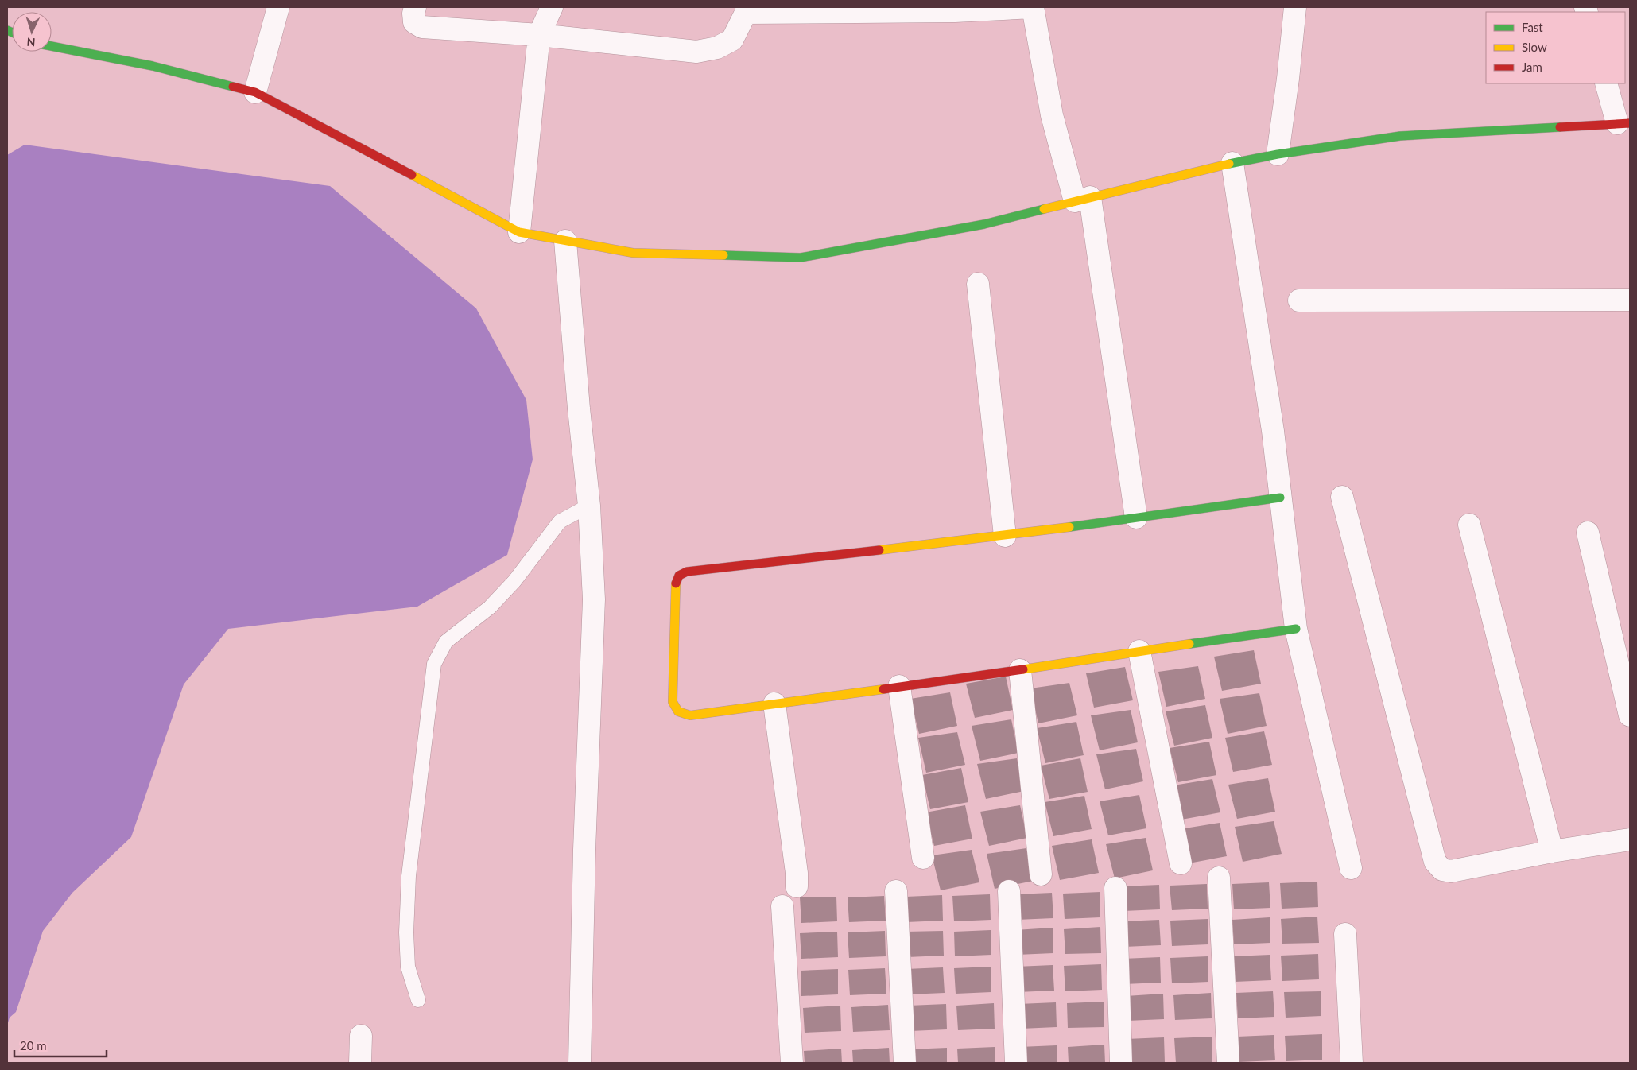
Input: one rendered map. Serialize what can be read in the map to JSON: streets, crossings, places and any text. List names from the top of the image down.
{
  "legend": ["Fast", "Slow", "Jam"],
  "scale_bar": "20 m",
  "north": "bottom"
}
